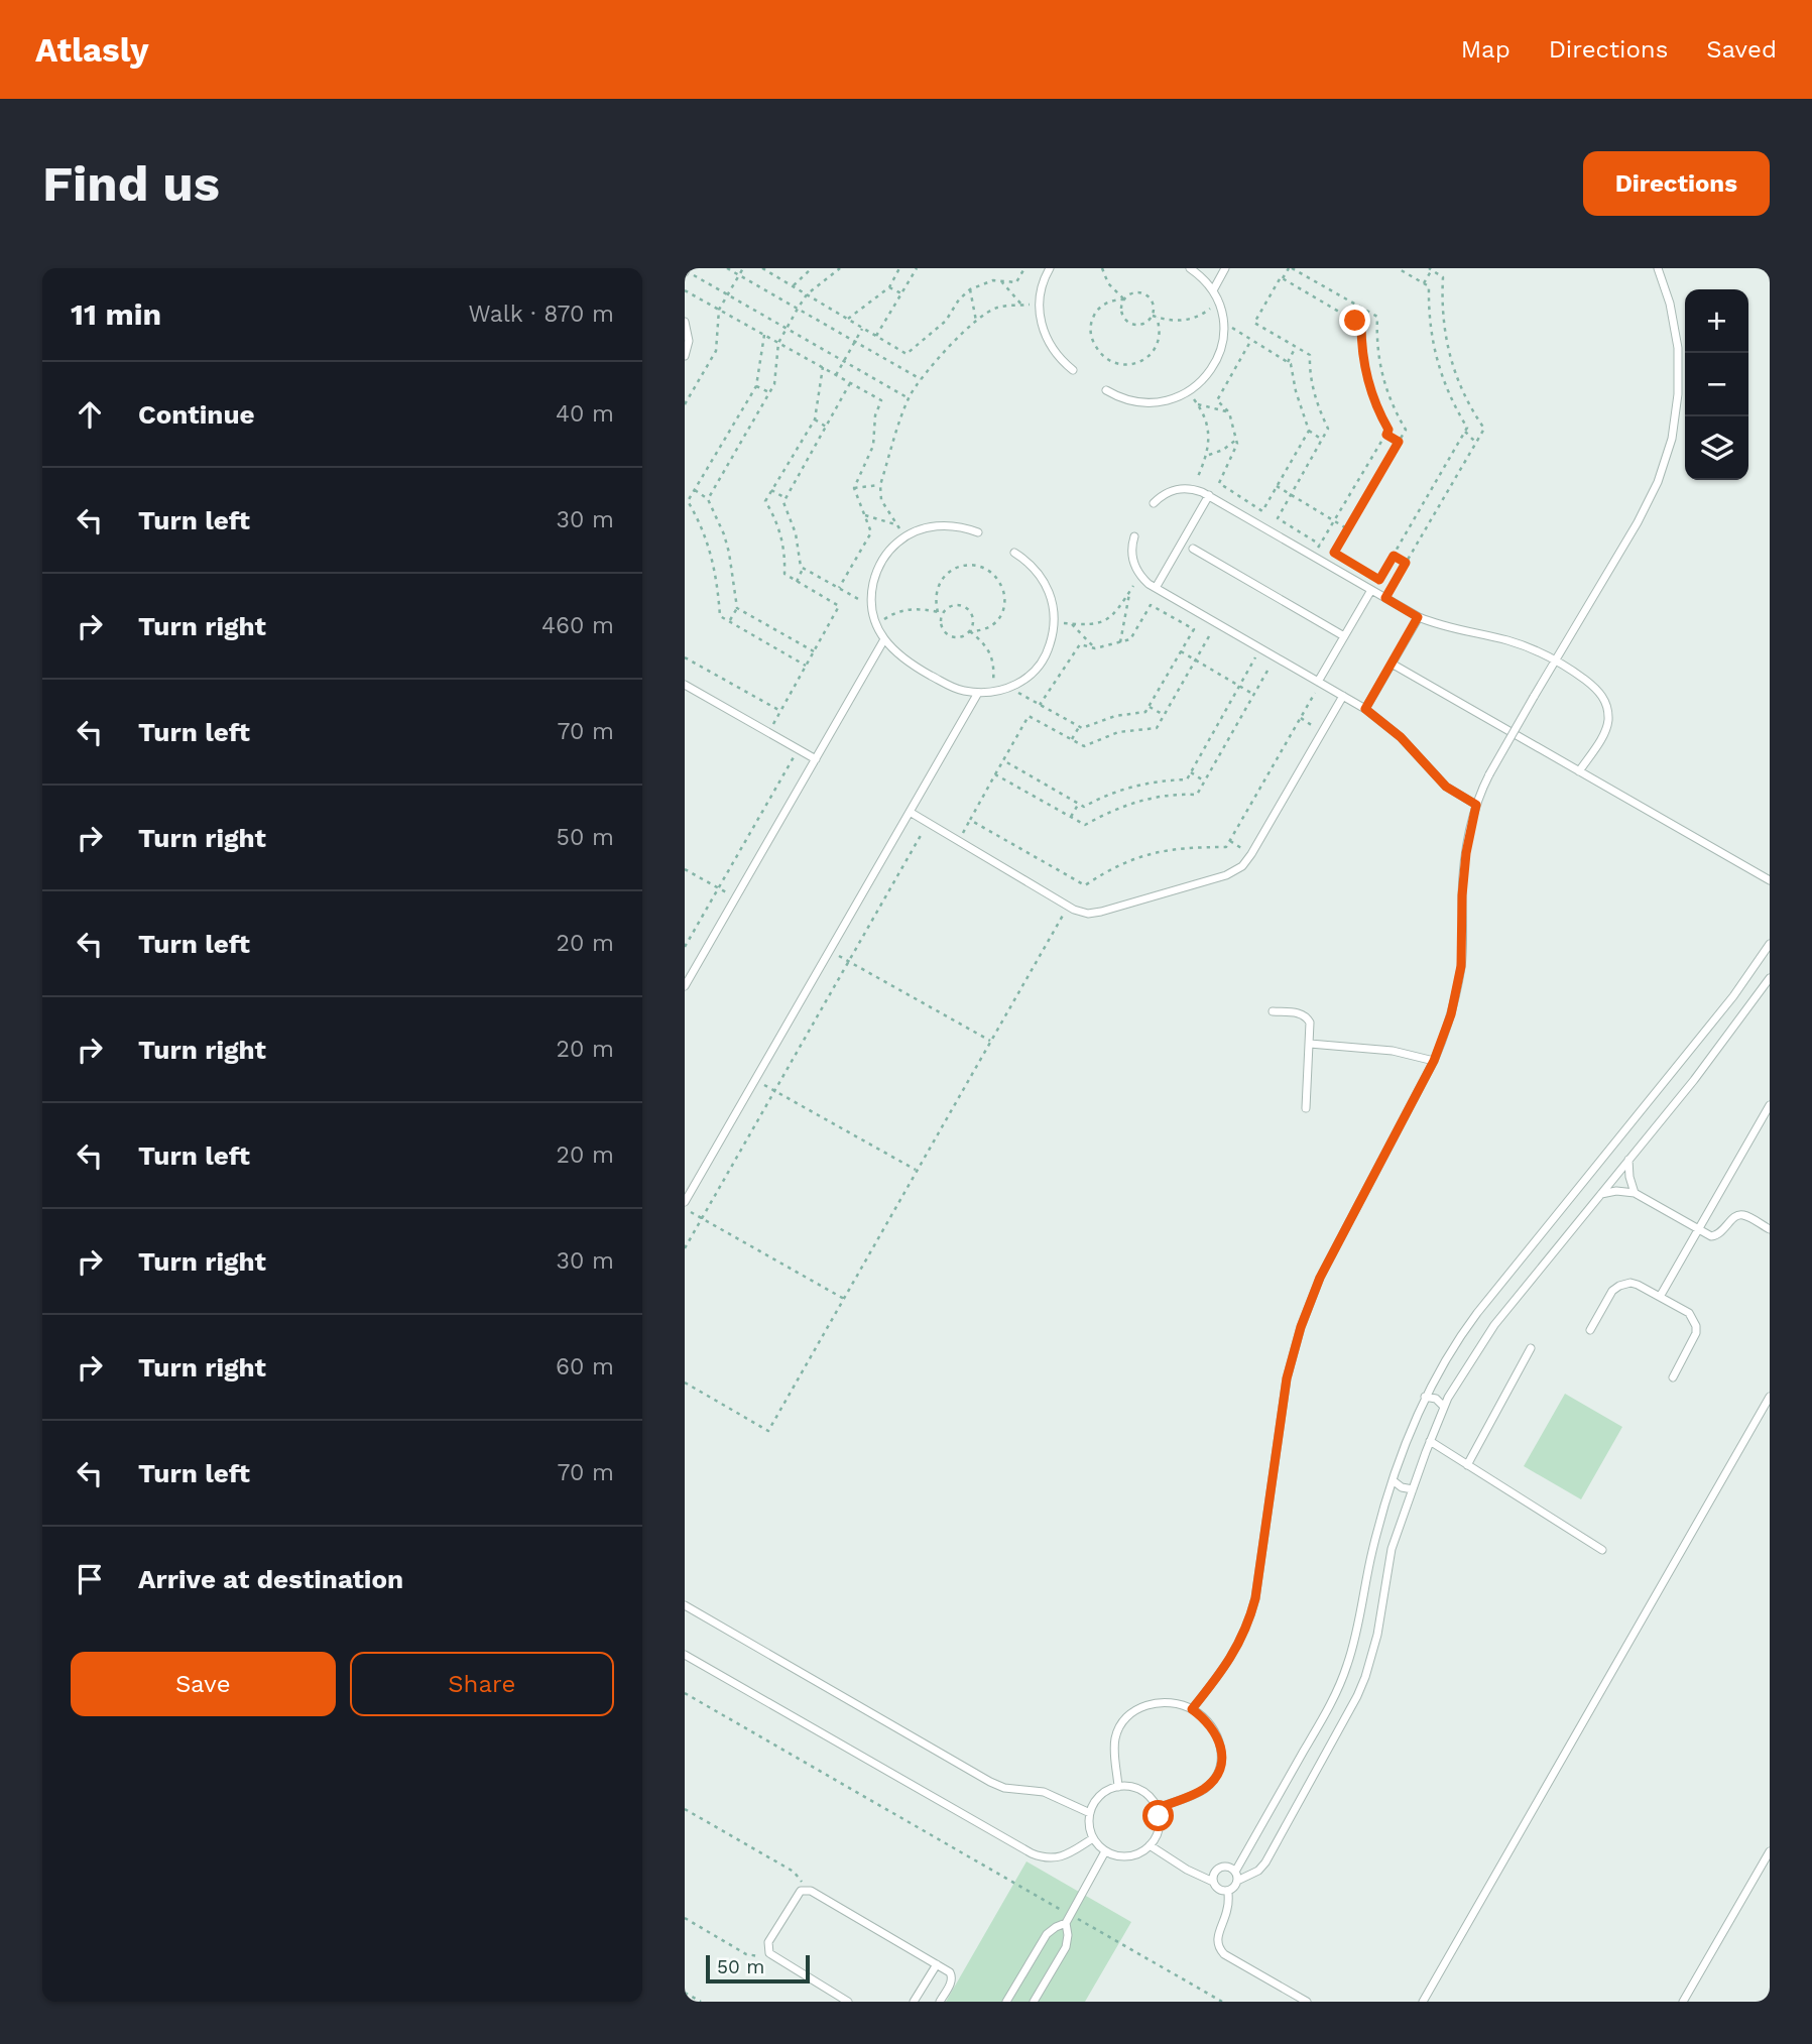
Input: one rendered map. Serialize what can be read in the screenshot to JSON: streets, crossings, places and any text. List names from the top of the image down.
{
  "scale_bar": "50 m",
  "page": {
    "header": "Atlasly",
    "nav": ["Map", "Directions", "Saved"],
    "buttons": [
      "Directions",
      ["Save", "Share"]
    ],
    "title": "Find us",
    "heading": ["11 min", "Walk · 870 m"],
    "map_buttons": ["+", "−"],
    "list": [
      ["Continue", "40 m"],
      ["Turn left", "30 m"],
      ["Turn right", "460 m"],
      ["Turn left", "70 m"],
      ["Turn right", "50 m"],
      ["Turn left", "20 m"],
      ["Turn right", "20 m"],
      ["Turn left", "20 m"],
      ["Turn right", "30 m"],
      ["Turn right", "60 m"],
      ["Turn left", "70 m"],
      "Arrive at destination"
    ],
    "scale": "50 m"
  }
}
